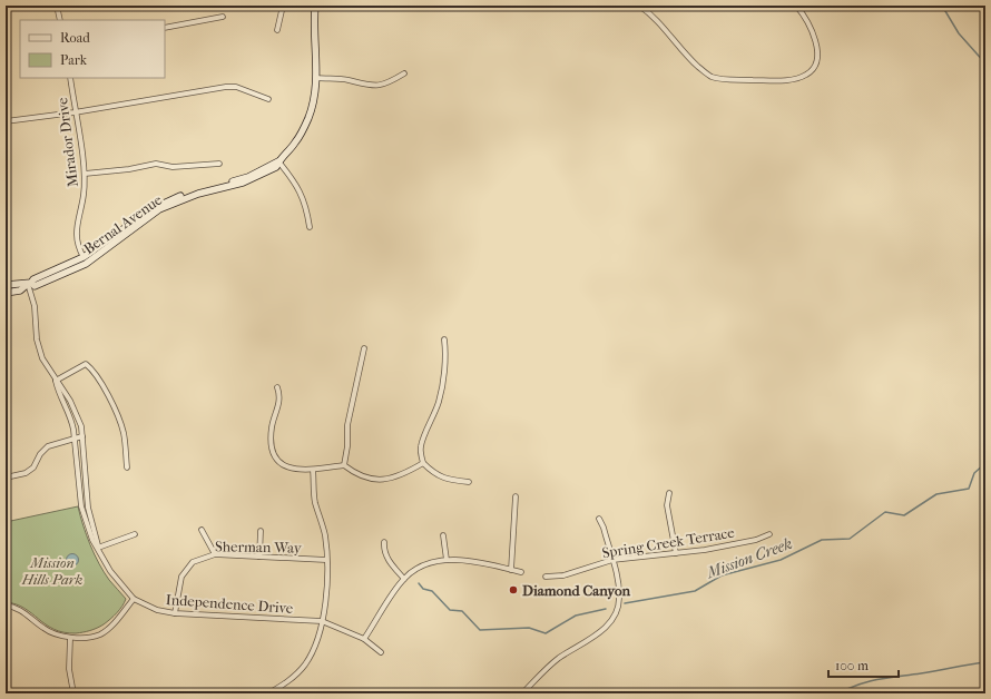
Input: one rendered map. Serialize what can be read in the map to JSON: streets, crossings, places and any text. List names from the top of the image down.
{
  "streets": {
    "main road": ["Bernal Avenue"],
    "street": [
      "Mirador Drive",
      "Spring Creek Terrace",
      "Sherman Way",
      "Independence Drive"
    ]
  },
  "crossings": [
    ["Mirador Drive", "Bernal Avenue"],
    ["Bernal Avenue", "Independence Drive"],
    ["Sherman Way", "Independence Drive"]
  ],
  "water": ["Mission Creek"],
  "parks": ["Mission Hills Park"],
  "places": ["Diamond Canyon"],
  "legend": ["Road", "Park"],
  "scale_bar": "100 m"
}
